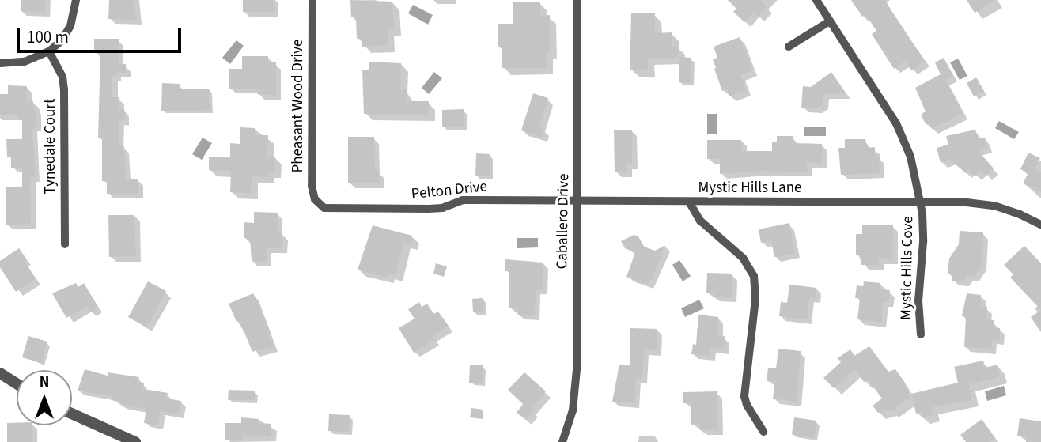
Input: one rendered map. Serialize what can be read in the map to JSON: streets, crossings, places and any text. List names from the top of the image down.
{
  "streets": {
    "street": [
      "Pheasant Wood Drive",
      "Tynedale Court",
      "Mystic Hills Lane",
      "Pelton Drive",
      "Caballero Drive",
      "Mystic Hills Cove"
    ]
  },
  "crossings": [
    ["Pheasant Wood Drive", "Pelton Drive"],
    ["Mystic Hills Lane", "Pelton Drive"],
    ["Mystic Hills Lane", "Caballero Drive"],
    ["Mystic Hills Lane", "Mystic Hills Cove"],
    ["Pelton Drive", "Caballero Drive"]
  ],
  "scale_bar": "100 m",
  "north": "top"
}
